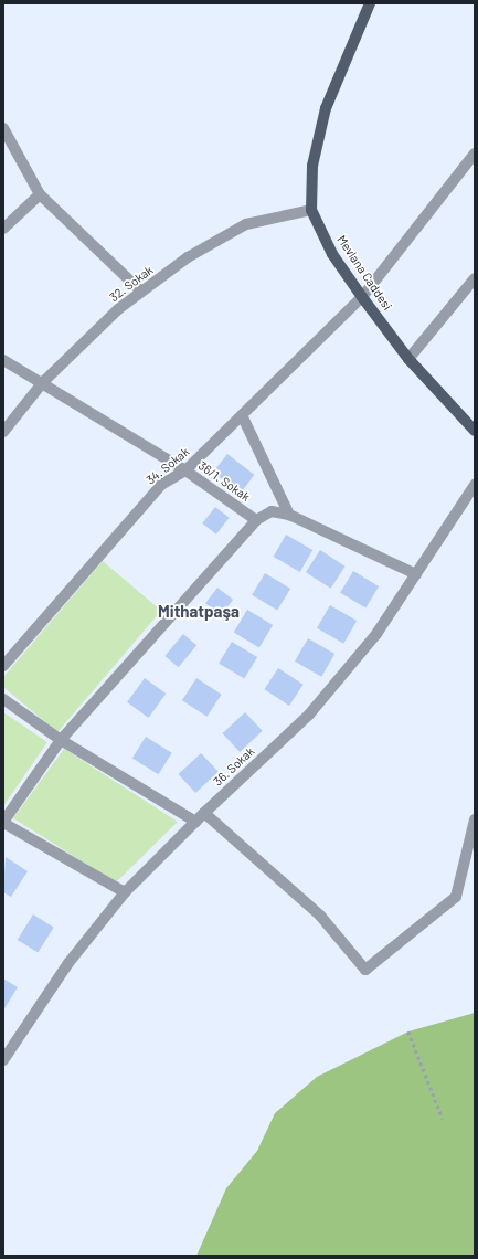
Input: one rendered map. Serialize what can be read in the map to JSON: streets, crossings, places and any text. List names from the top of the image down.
{
  "streets": {
    "main road": ["Mevlana Caddesi"],
    "street": [
      "32. Sokak",
      "34. Sokak",
      "36/1. Sokak",
      "36. Sokak"
    ]
  },
  "crossings": [
    ["Mevlana Caddesi", "32. Sokak"],
    ["Mevlana Caddesi", "34. Sokak"],
    ["32. Sokak", "36/1. Sokak"],
    ["34. Sokak", "36/1. Sokak"]
  ],
  "districts": ["Mithatpaşa"]
}
